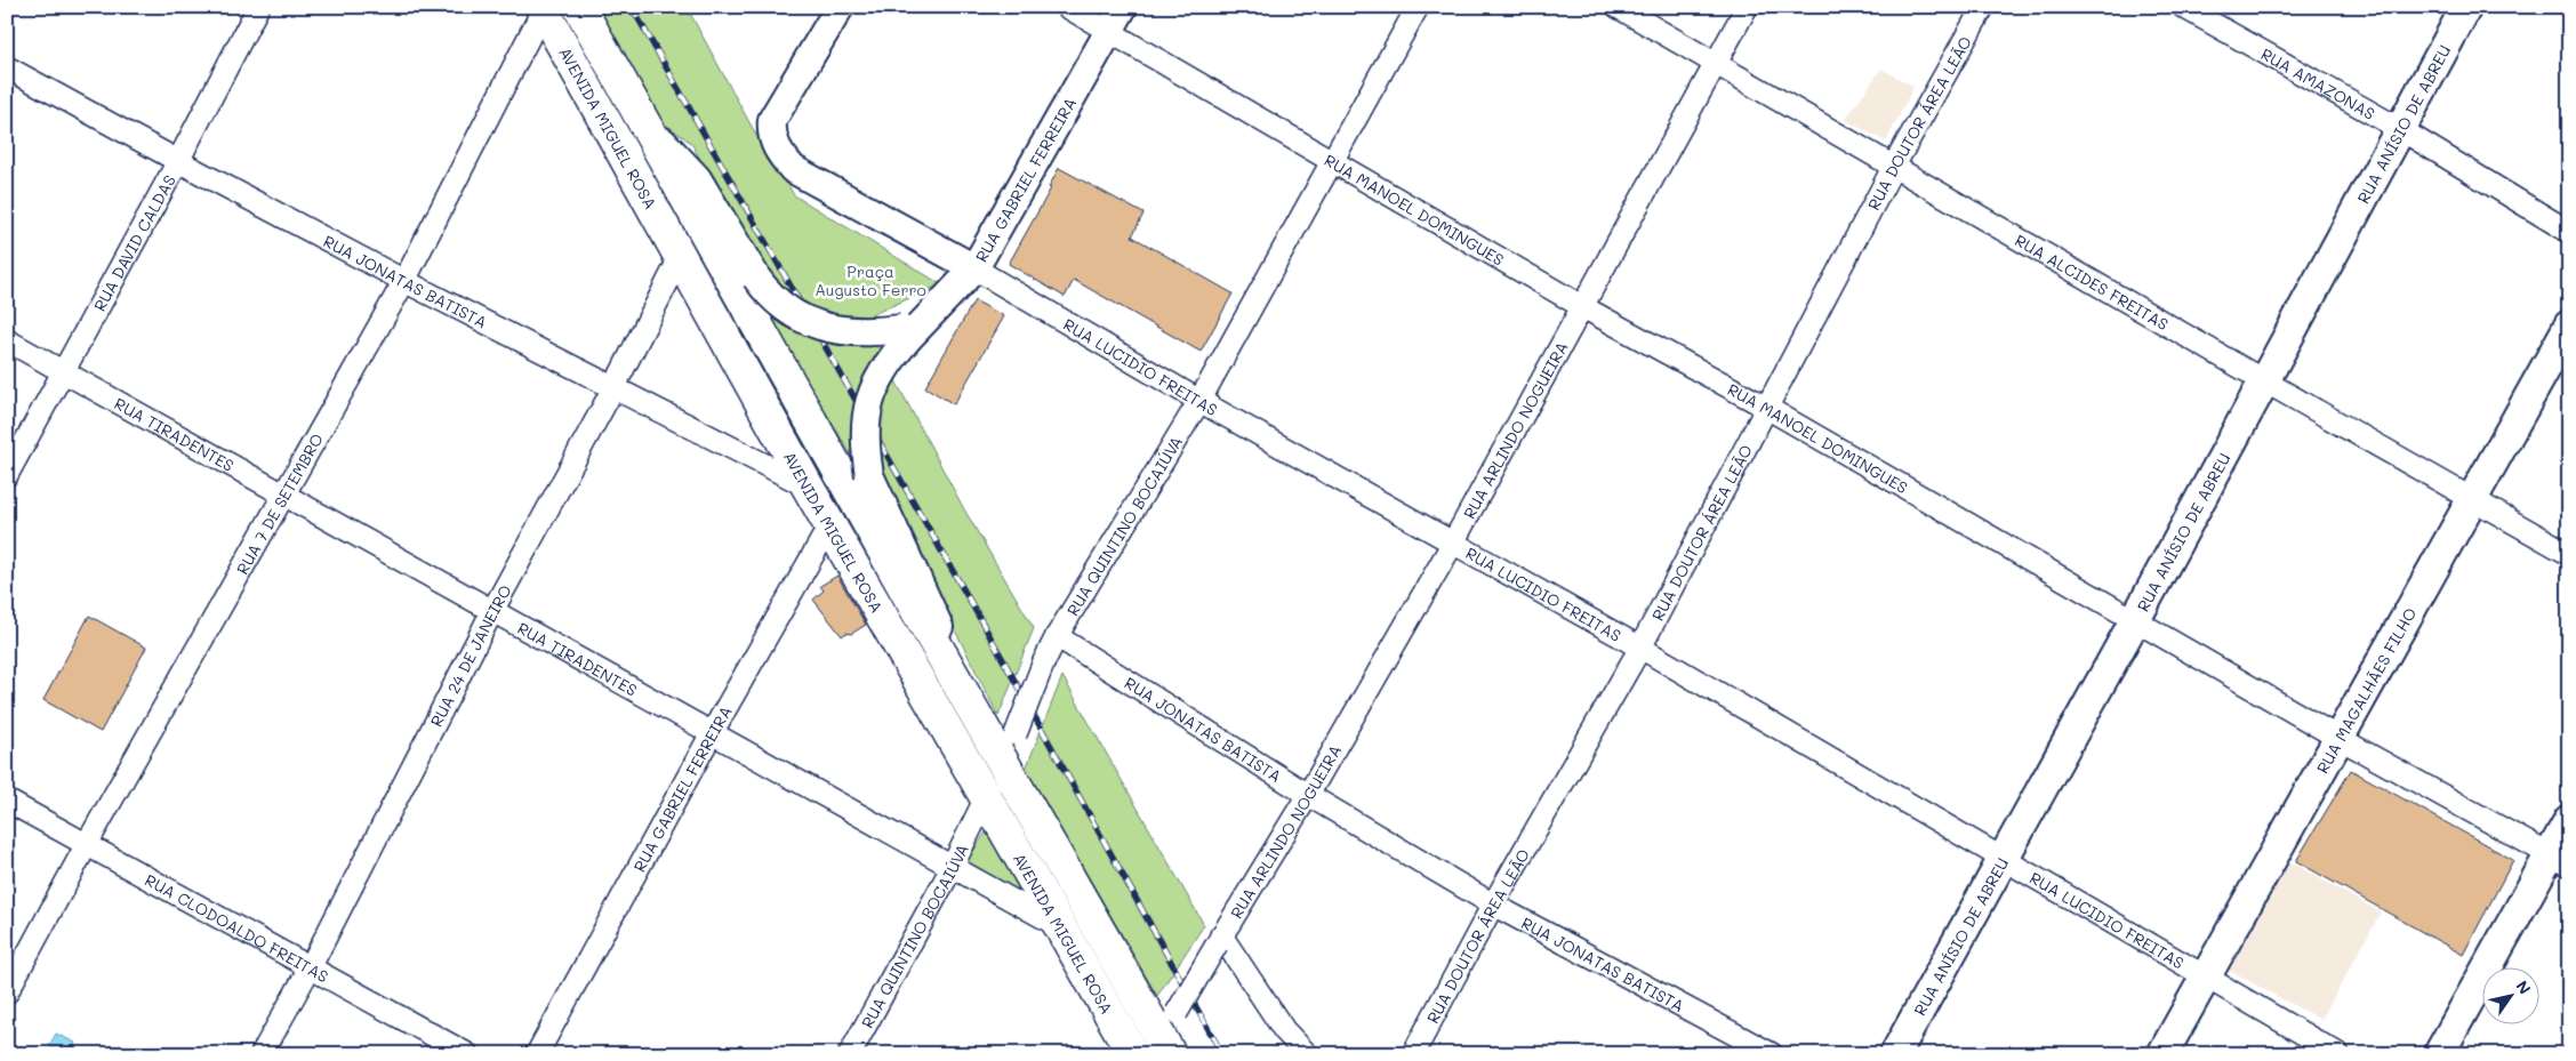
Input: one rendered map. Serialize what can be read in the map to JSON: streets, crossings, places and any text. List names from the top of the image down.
{
  "streets": {
    "main road": ["RUA ANÍSIO DE ABREU", "AVENIDA MIGUEL ROSA", "RUA MAGALHÃES FILHO"],
    "street": [
      "RUA AMAZONAS",
      "RUA DOUTOR ÁREA LEÃO",
      "RUA GABRIEL FERREIRA",
      "RUA MANOEL DOMINGUES",
      "RUA DAVID CALDAS",
      "RUA JONATAS BATISTA",
      "RUA ALCIDES FREITAS",
      "RUA LUCIDIO FREITAS",
      "RUA ARLINDO NOGUEIRA",
      "RUA TIRADENTES",
      "RUA 7 DE SETEMBRO",
      "RUA QUINTINO BOCAIÚVA",
      "RUA 24 DE JANEIRO",
      "RUA CLODOALDO FREITAS"
    ]
  },
  "crossings": [
    ["RUA AMAZONAS", "RUA ANÍSIO DE ABREU"],
    ["RUA DOUTOR ÁREA LEÃO", "RUA MANOEL DOMINGUES"],
    ["RUA DOUTOR ÁREA LEÃO", "RUA JONATAS BATISTA"],
    ["RUA DOUTOR ÁREA LEÃO", "RUA ALCIDES FREITAS"],
    ["RUA DOUTOR ÁREA LEÃO", "RUA LUCIDIO FREITAS"],
    ["RUA ANÍSIO DE ABREU", "RUA MANOEL DOMINGUES"],
    ["RUA ANÍSIO DE ABREU", "RUA ALCIDES FREITAS"],
    ["RUA ANÍSIO DE ABREU", "RUA LUCIDIO FREITAS"],
    ["AVENIDA MIGUEL ROSA", "RUA GABRIEL FERREIRA"],
    ["AVENIDA MIGUEL ROSA", "RUA JONATAS BATISTA"],
    ["AVENIDA MIGUEL ROSA", "RUA ARLINDO NOGUEIRA"],
    ["AVENIDA MIGUEL ROSA", "RUA TIRADENTES"],
    ["AVENIDA MIGUEL ROSA", "RUA 7 DE SETEMBRO"],
    ["AVENIDA MIGUEL ROSA", "RUA QUINTINO BOCAIÚVA"],
    ["AVENIDA MIGUEL ROSA", "RUA 24 DE JANEIRO"],
    ["RUA GABRIEL FERREIRA", "RUA MANOEL DOMINGUES"],
    ["RUA GABRIEL FERREIRA", "RUA LUCIDIO FREITAS"],
    ["RUA GABRIEL FERREIRA", "RUA TIRADENTES"],
    ["RUA MANOEL DOMINGUES", "RUA ARLINDO NOGUEIRA"],
    ["RUA MANOEL DOMINGUES", "RUA QUINTINO BOCAIÚVA"],
    ["RUA MANOEL DOMINGUES", "RUA MAGALHÃES FILHO"],
    ["RUA DAVID CALDAS", "RUA JONATAS BATISTA"],
    ["RUA DAVID CALDAS", "RUA TIRADENTES"],
    ["RUA JONATAS BATISTA", "RUA ARLINDO NOGUEIRA"],
    ["RUA JONATAS BATISTA", "RUA 7 DE SETEMBRO"],
    ["RUA JONATAS BATISTA", "RUA QUINTINO BOCAIÚVA"],
    ["RUA JONATAS BATISTA", "RUA 24 DE JANEIRO"],
    ["RUA ALCIDES FREITAS", "RUA ARLINDO NOGUEIRA"],
    ["RUA ALCIDES FREITAS", "RUA MAGALHÃES FILHO"],
    ["RUA LUCIDIO FREITAS", "RUA ARLINDO NOGUEIRA"],
    ["RUA LUCIDIO FREITAS", "RUA QUINTINO BOCAIÚVA"],
    ["RUA LUCIDIO FREITAS", "RUA MAGALHÃES FILHO"],
    ["RUA TIRADENTES", "RUA 7 DE SETEMBRO"],
    ["RUA TIRADENTES", "RUA QUINTINO BOCAIÚVA"],
    ["RUA TIRADENTES", "RUA 24 DE JANEIRO"],
    ["RUA 7 DE SETEMBRO", "RUA CLODOALDO FREITAS"],
    ["RUA 24 DE JANEIRO", "RUA CLODOALDO FREITAS"]
  ],
  "parks": ["Praça Augusto Ferro"],
  "north": "top right"
}
